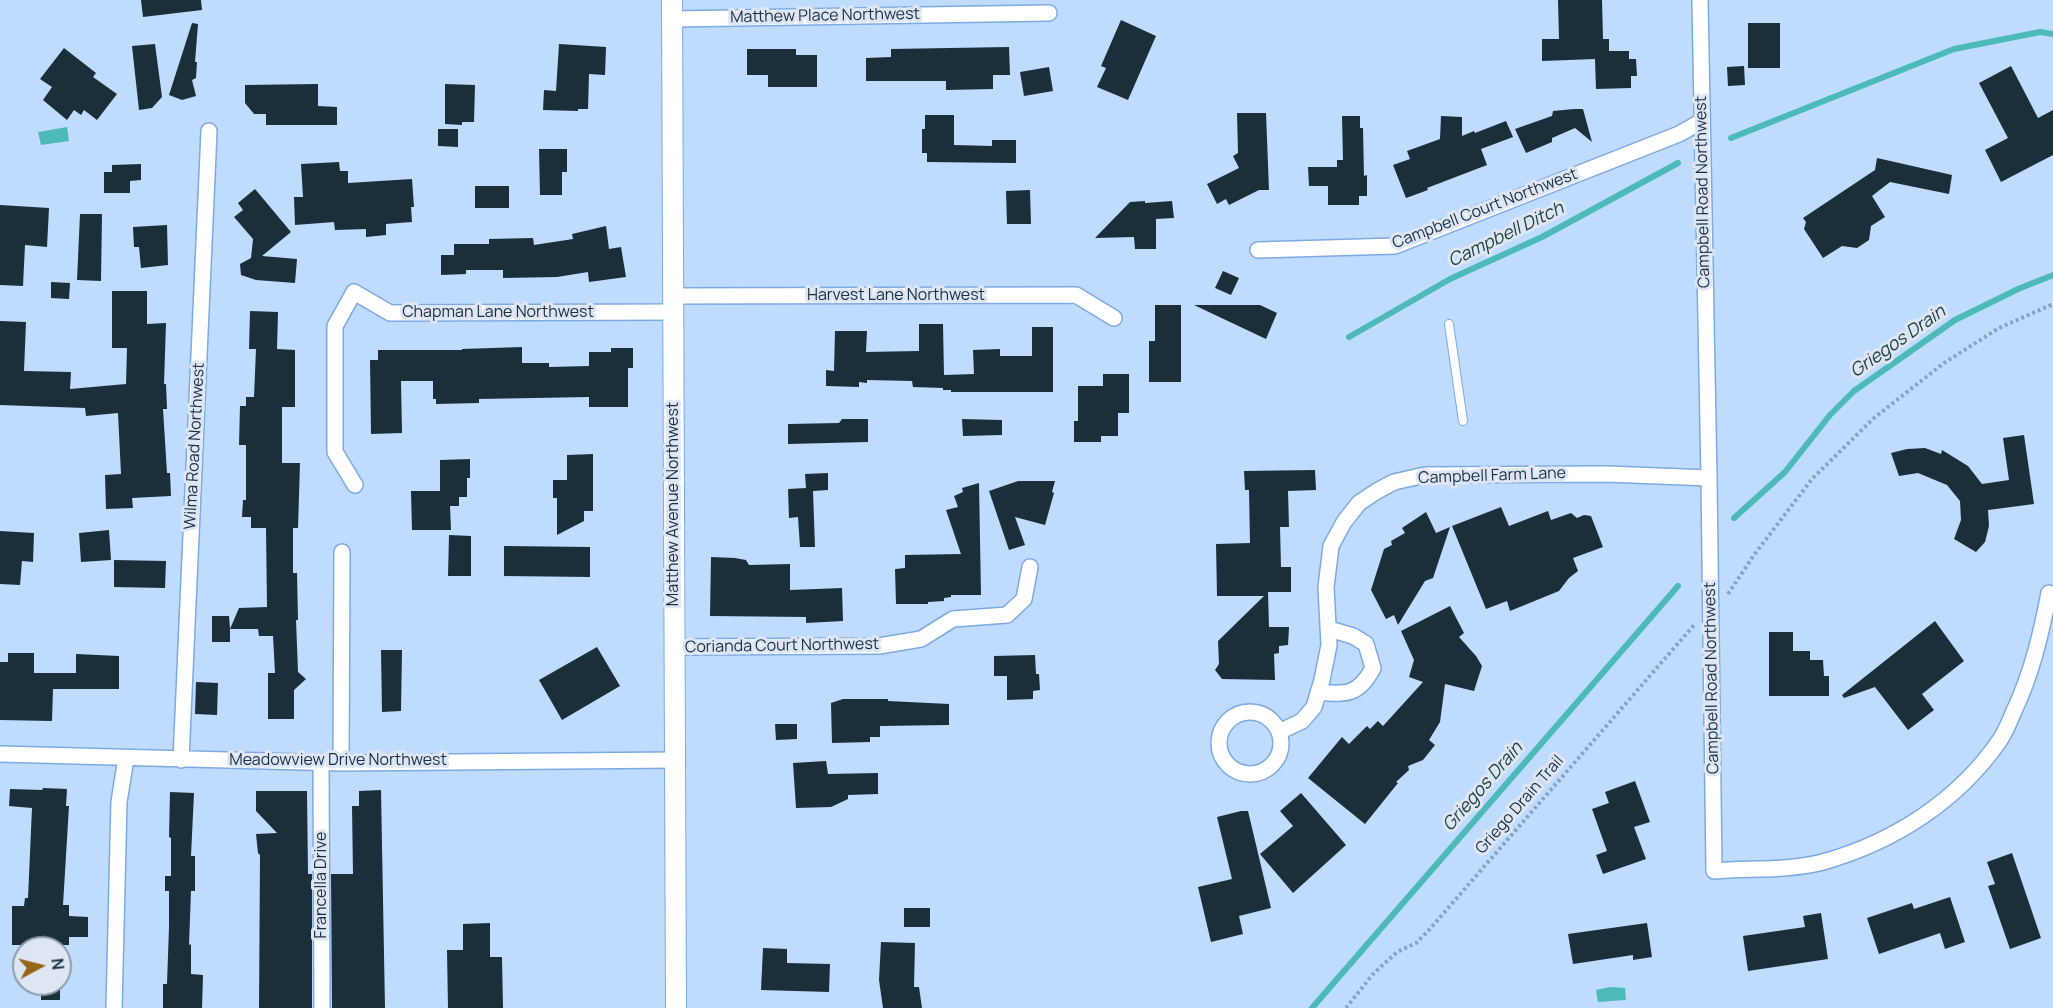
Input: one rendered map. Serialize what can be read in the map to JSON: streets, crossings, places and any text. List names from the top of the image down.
{
  "streets": {
    "street": [
      "Matthew Place Northwest",
      "Campbell Road Northwest",
      "Campbell Court Northwest",
      "Harvest Lane Northwest",
      "Chapman Lane Northwest",
      "Wilma Road Northwest",
      "Campbell Farm Lane",
      "Matthew Avenue Northwest",
      "Corianda Court Northwest",
      "Meadowview Drive Northwest",
      "Francella Drive"
    ],
    "path": ["Griego Drain Trail"]
  },
  "crossings": [
    ["Matthew Place Northwest", "Matthew Avenue Northwest"],
    ["Campbell Road Northwest", "Campbell Court Northwest"],
    ["Campbell Road Northwest", "Campbell Farm Lane"],
    ["Campbell Road Northwest", "Griego Drain Trail"],
    ["Harvest Lane Northwest", "Chapman Lane Northwest"],
    ["Harvest Lane Northwest", "Matthew Avenue Northwest"],
    ["Chapman Lane Northwest", "Matthew Avenue Northwest"],
    ["Wilma Road Northwest", "Meadowview Drive Northwest"],
    ["Matthew Avenue Northwest", "Corianda Court Northwest"],
    ["Matthew Avenue Northwest", "Meadowview Drive Northwest"],
    ["Meadowview Drive Northwest", "Francella Drive"]
  ],
  "water": ["Campbell Ditch", "Griegos Drain"],
  "north": "right"
}
